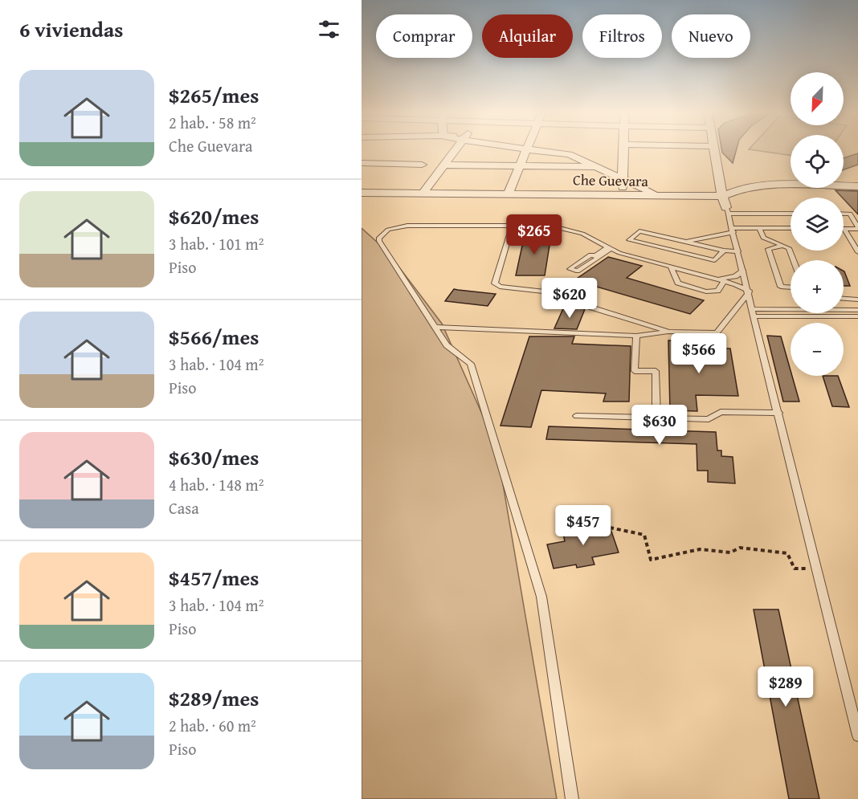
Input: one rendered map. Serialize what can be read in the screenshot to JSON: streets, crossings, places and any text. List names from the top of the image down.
{
  "streets": {
    "street": ["Che Guevara"]
  },
  "north": "bottom left",
  "page": {
    "heading": "6 viviendas",
    "chip": [
      "Comprar",
      "Alquilar",
      "Filtros",
      "Nuevo"
    ],
    "list": [
      {
        "name": "$265/mes",
        "note": "2 hab. · 58 m² · Che Guevara"
      },
      {
        "name": "$620/mes",
        "note": "3 hab. · 101 m² · Piso"
      },
      {
        "name": "$566/mes",
        "note": "3 hab. · 104 m² · Piso"
      },
      {
        "name": "$630/mes",
        "note": "4 hab. · 148 m² · Casa"
      },
      {
        "name": "$457/mes",
        "note": "3 hab. · 104 m² · Piso"
      },
      {
        "name": "$289/mes",
        "note": "2 hab. · 60 m² · Piso"
      }
    ],
    "map_buttons": ["+", "−"],
    "price": [
      "$265",
      "$620",
      "$566",
      "$630",
      "$457",
      "$289"
    ]
  }
}
